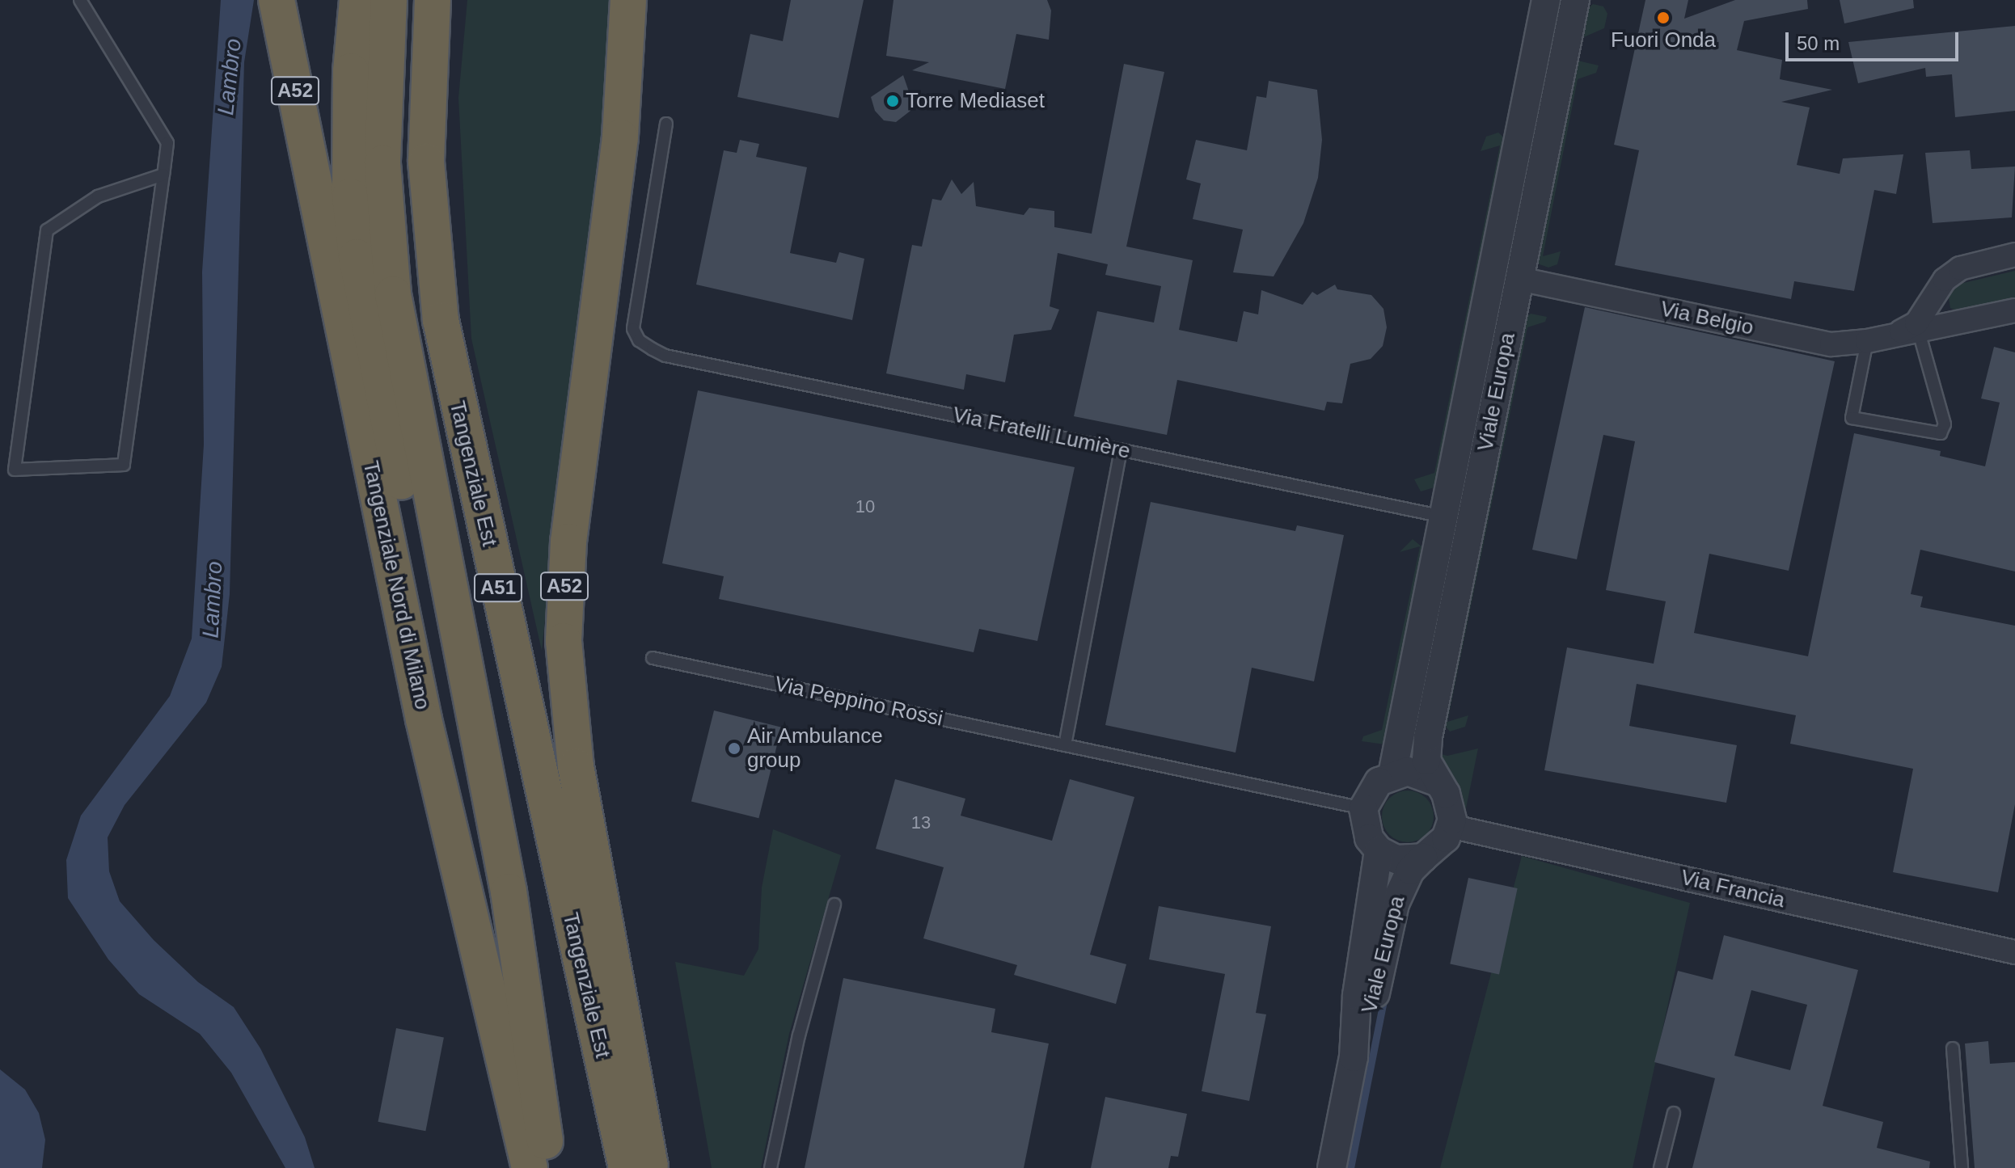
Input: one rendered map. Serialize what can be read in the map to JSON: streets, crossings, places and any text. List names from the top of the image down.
{
  "streets": {
    "highway": [
      "A52",
      "Tangenziale Est",
      "Tangenziale Nord di Milano",
      "A51"
    ],
    "street": ["Via Belgio", "Viale Europa", "Via Francia"],
    "lane": ["Via Fratelli Lumière", "Via Peppino Rossi"]
  },
  "crossings": [
    ["Via Belgio", "Viale Europa"],
    ["Viale Europa", "Via Fratelli Lumière"],
    ["Viale Europa", "Via Peppino Rossi"],
    ["Viale Europa", "Via Francia"],
    ["Via Peppino Rossi", "Via Francia"]
  ],
  "water": ["Lambro"],
  "places": ["Fuori Onda", "Torre Mediaset", "Air Ambulance group"],
  "house_numbers": ["10", "13"],
  "scale_bar": "50 m"
}
